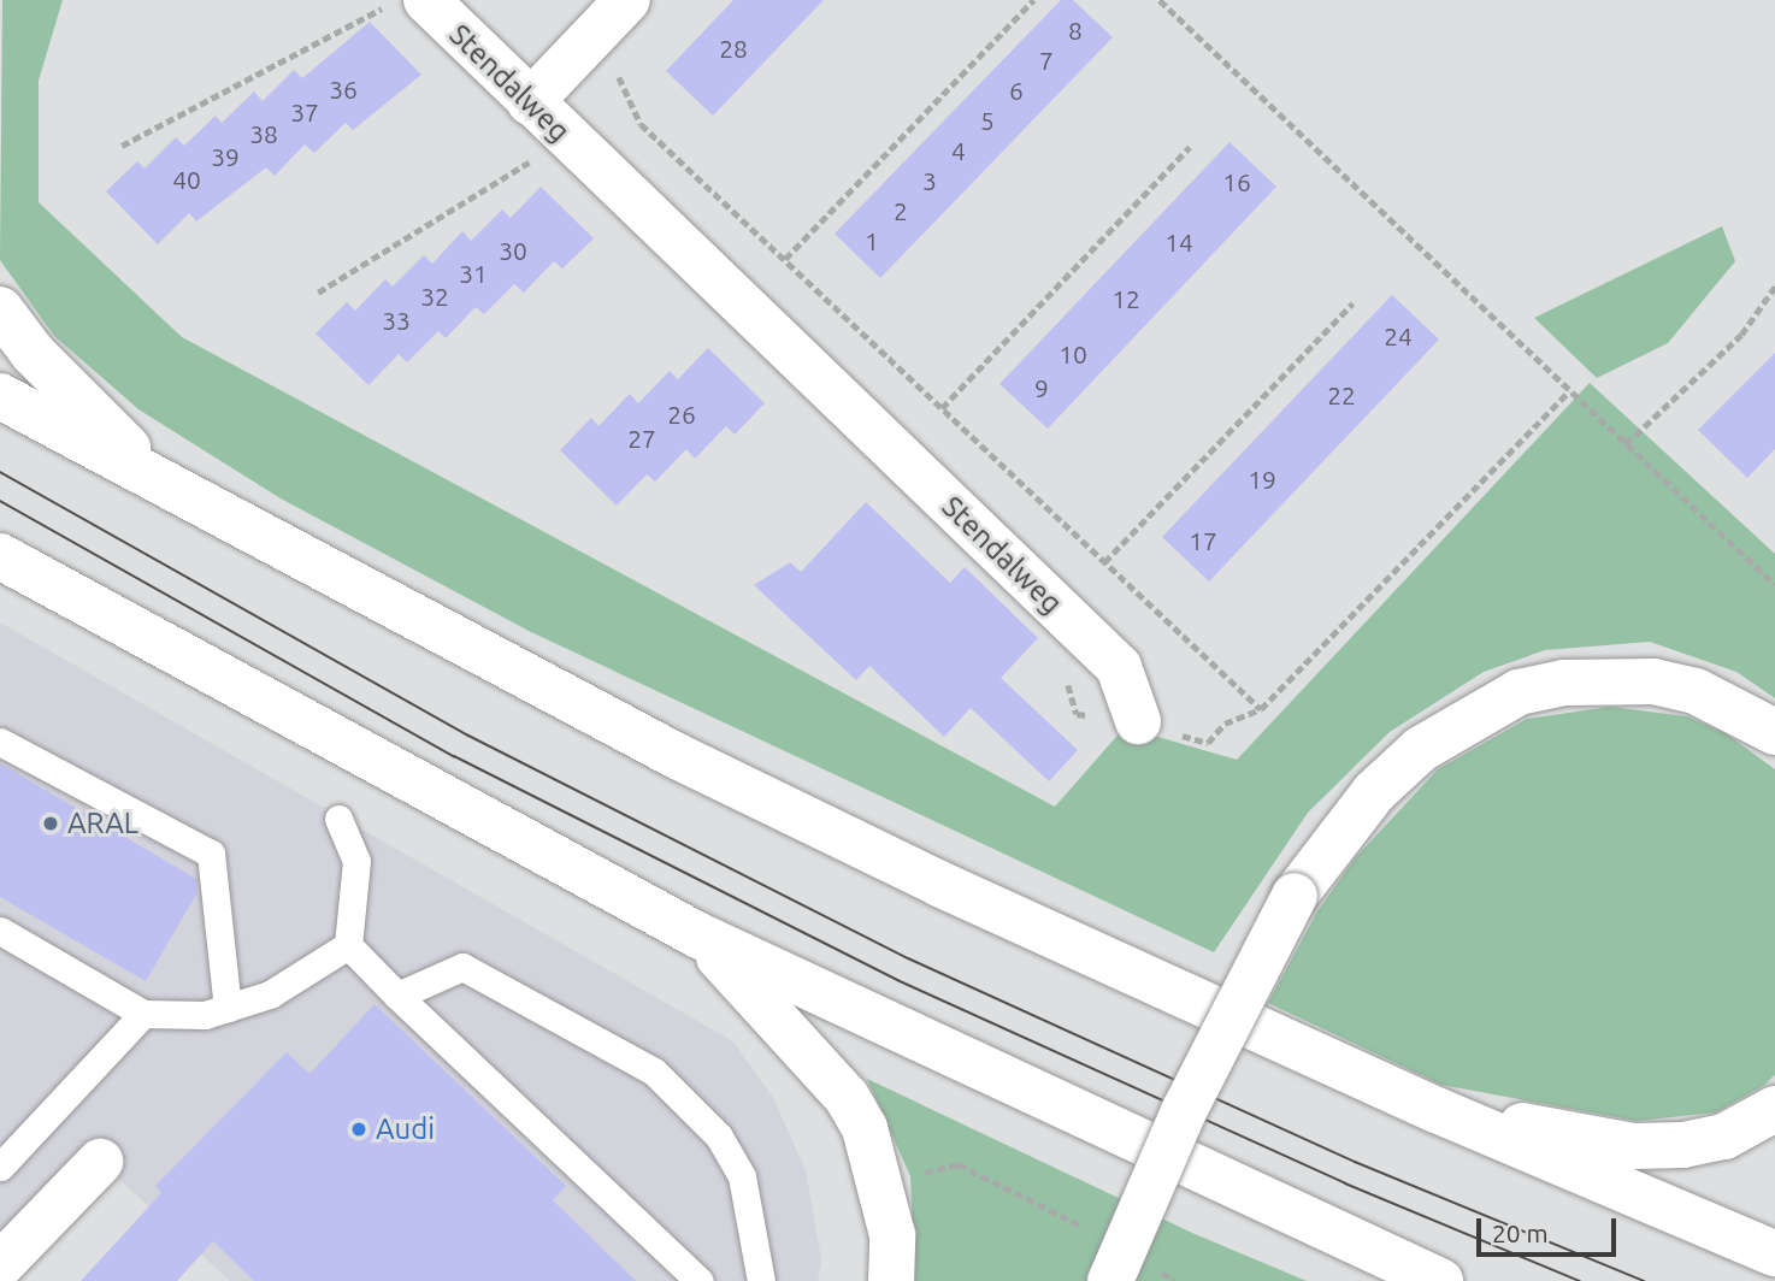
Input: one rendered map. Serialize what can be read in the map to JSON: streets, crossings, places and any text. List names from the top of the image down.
{
  "streets": {
    "main road": ["Stendalweg"]
  },
  "places": ["ARAL", "Audi"],
  "house_numbers": [
    "8",
    "28",
    "7",
    "36",
    "6",
    "37",
    "5",
    "38",
    "4",
    "39",
    "40",
    "3",
    "16",
    "2",
    "1",
    "14",
    "30",
    "31",
    "32",
    "12",
    "33",
    "24",
    "10",
    "9",
    "22",
    "26",
    "27",
    "19",
    "17"
  ],
  "scale_bar": "20 m"
}
